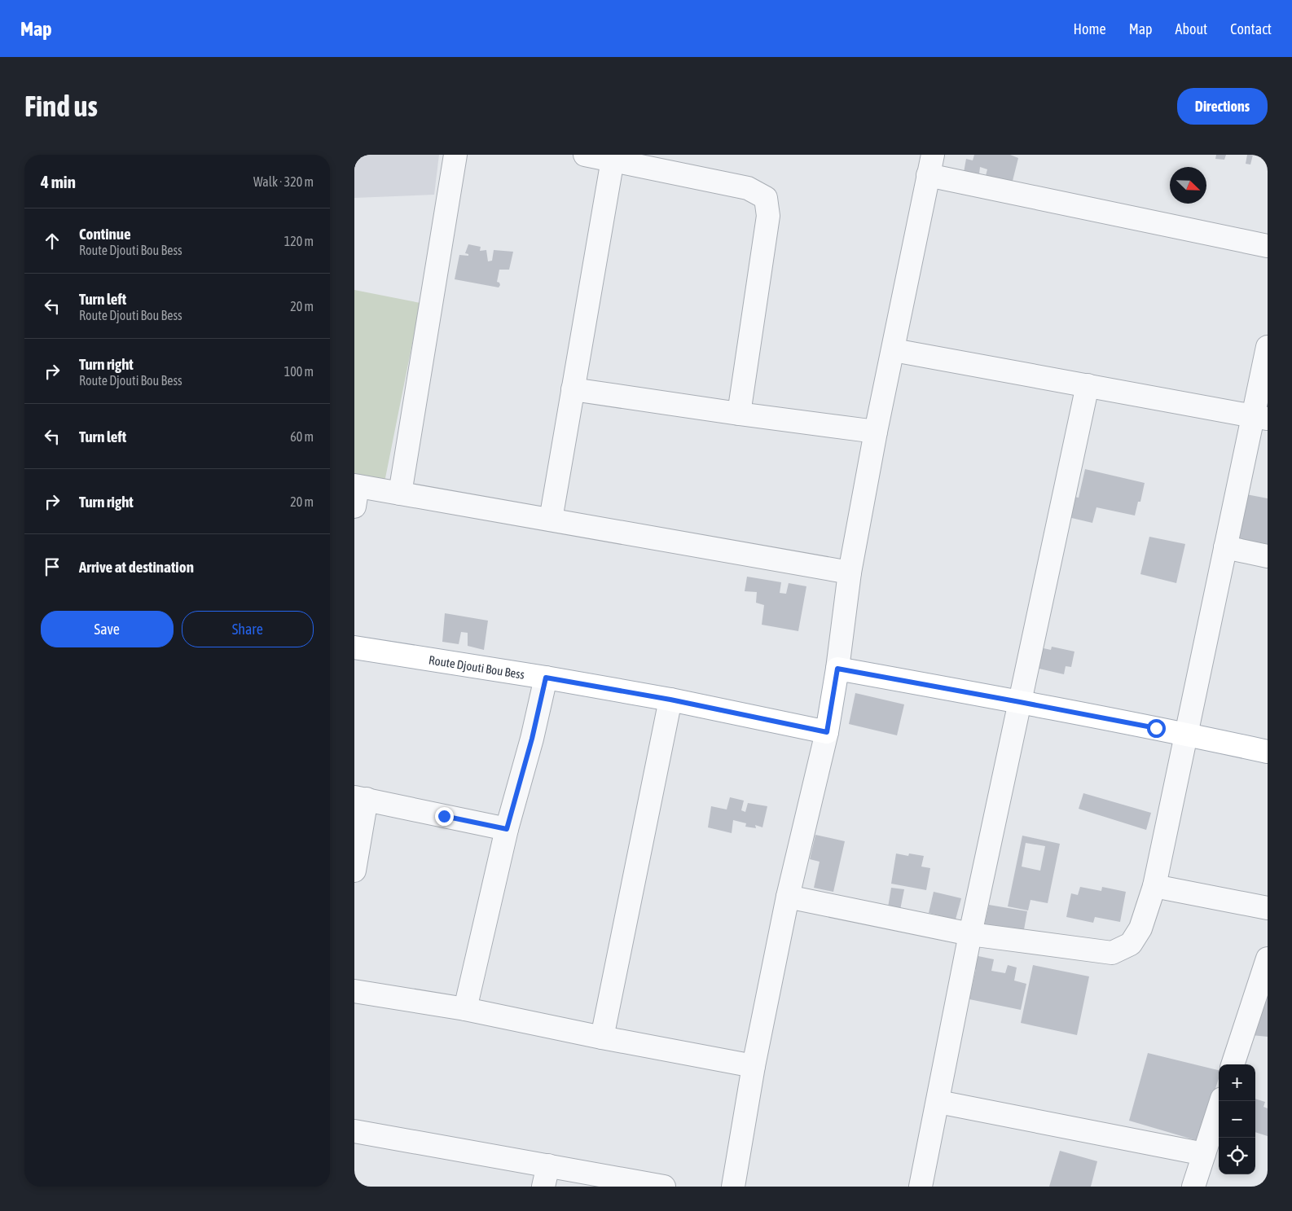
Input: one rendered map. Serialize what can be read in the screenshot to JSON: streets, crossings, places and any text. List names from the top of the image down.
{
  "streets": {
    "main road": ["Route Djouti Bou Bess"]
  },
  "north": "bottom right",
  "page": {
    "header": "Map",
    "nav": [
      "Home",
      "Map",
      "About",
      "Contact"
    ],
    "buttons": [
      "Directions",
      ["Save", "Share"]
    ],
    "title": "Find us",
    "heading": ["4 min", "Walk · 320 m"],
    "list": [
      ["Continue", "Route Djouti Bou Bess", "120 m"],
      ["Turn left", "Route Djouti Bou Bess", "20 m"],
      ["Turn right", "Route Djouti Bou Bess", "100 m"],
      ["Turn left", "60 m"],
      ["Turn right", "20 m"],
      "Arrive at destination"
    ],
    "map_buttons": ["+", "−"]
  }
}
